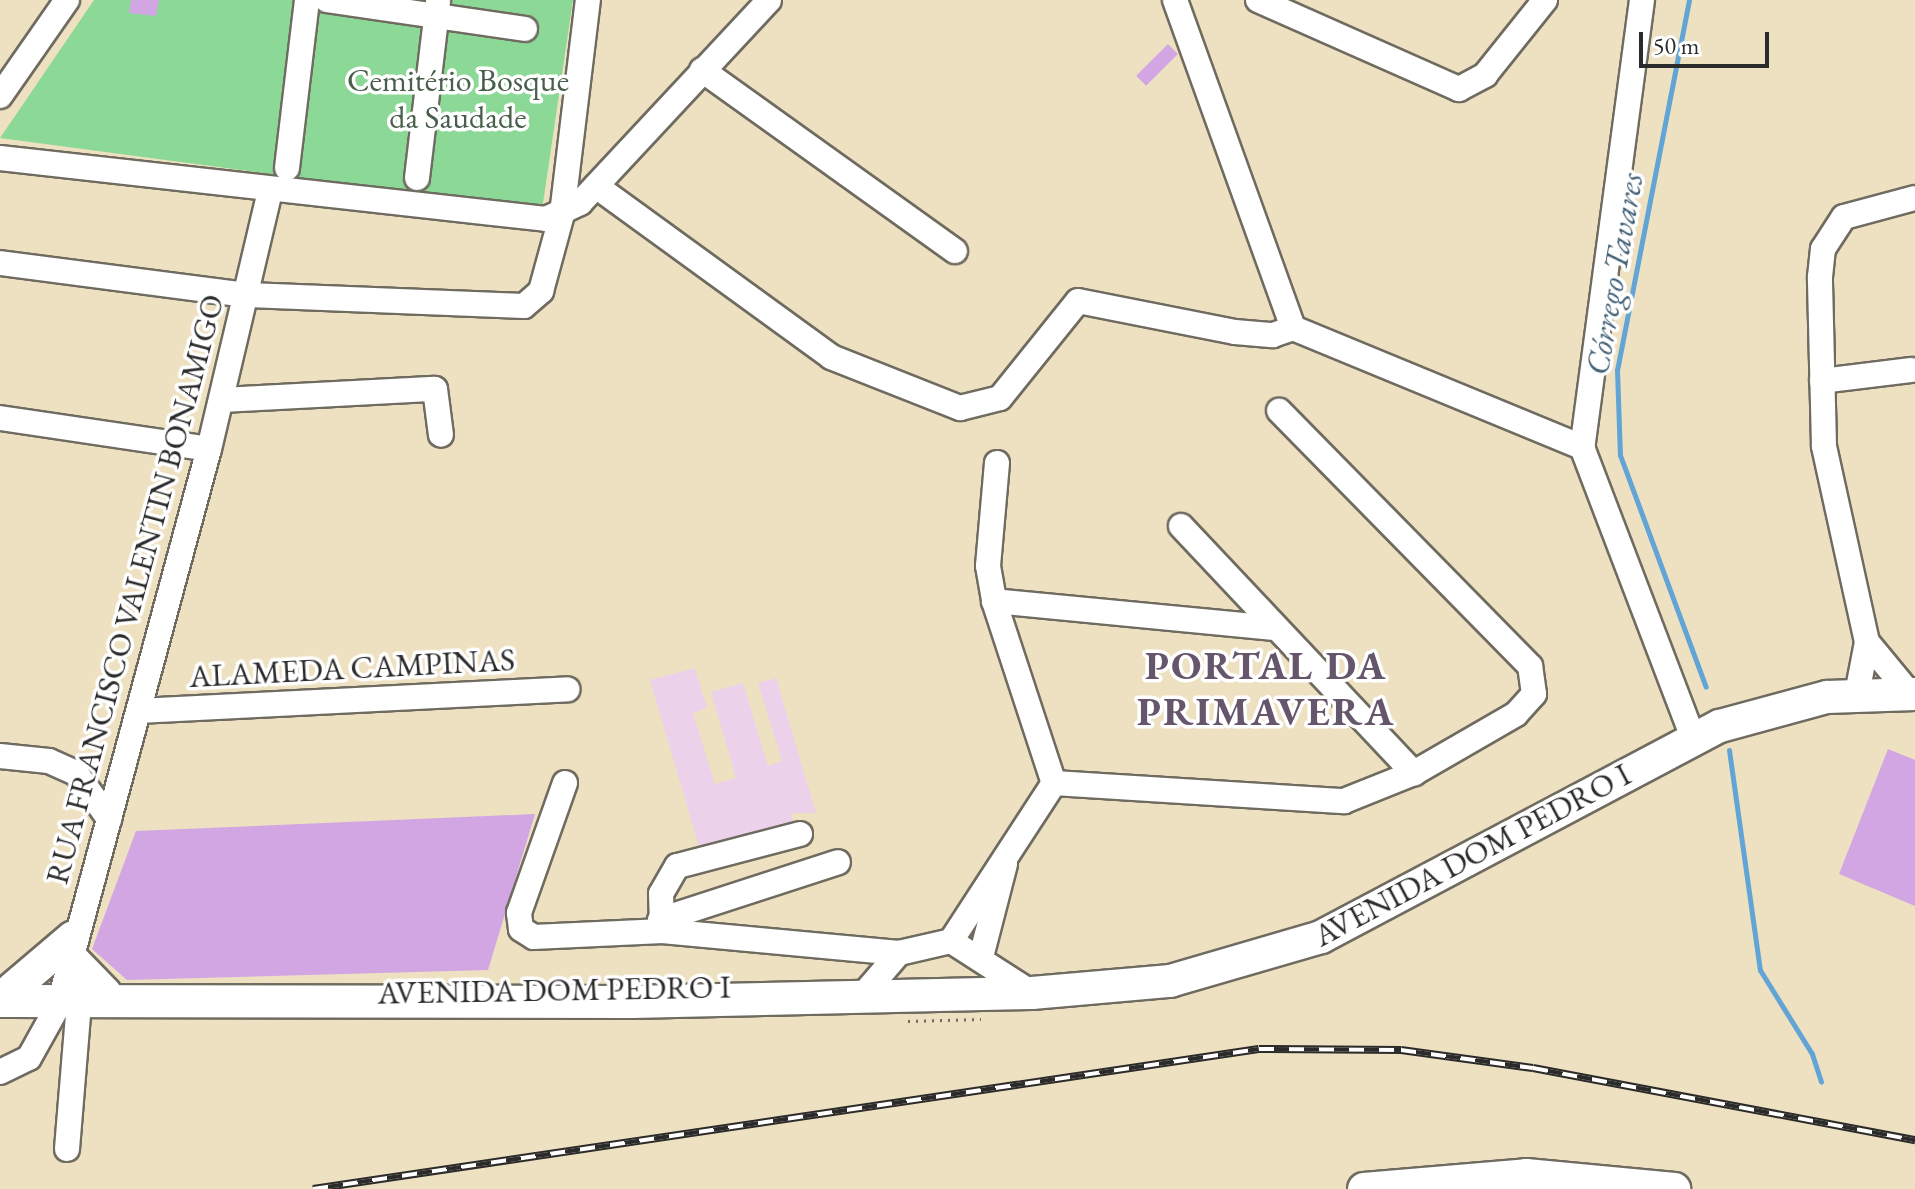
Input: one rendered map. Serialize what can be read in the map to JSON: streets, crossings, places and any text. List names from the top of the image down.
{
  "streets": {
    "main road": ["AVENIDA DOM PEDRO I"],
    "street": ["RUA FRANCISCO VALENTIN BONAMIGO", "ALAMEDA CAMPINAS"]
  },
  "crossings": [
    ["RUA FRANCISCO VALENTIN BONAMIGO", "ALAMEDA CAMPINAS"],
    ["RUA FRANCISCO VALENTIN BONAMIGO", "AVENIDA DOM PEDRO I"]
  ],
  "districts": ["PORTAL DA PRIMAVERA"],
  "water": ["Córrego Tavares"],
  "parks": ["Cemitério Bosque da Saudade"],
  "scale_bar": "50 m"
}
